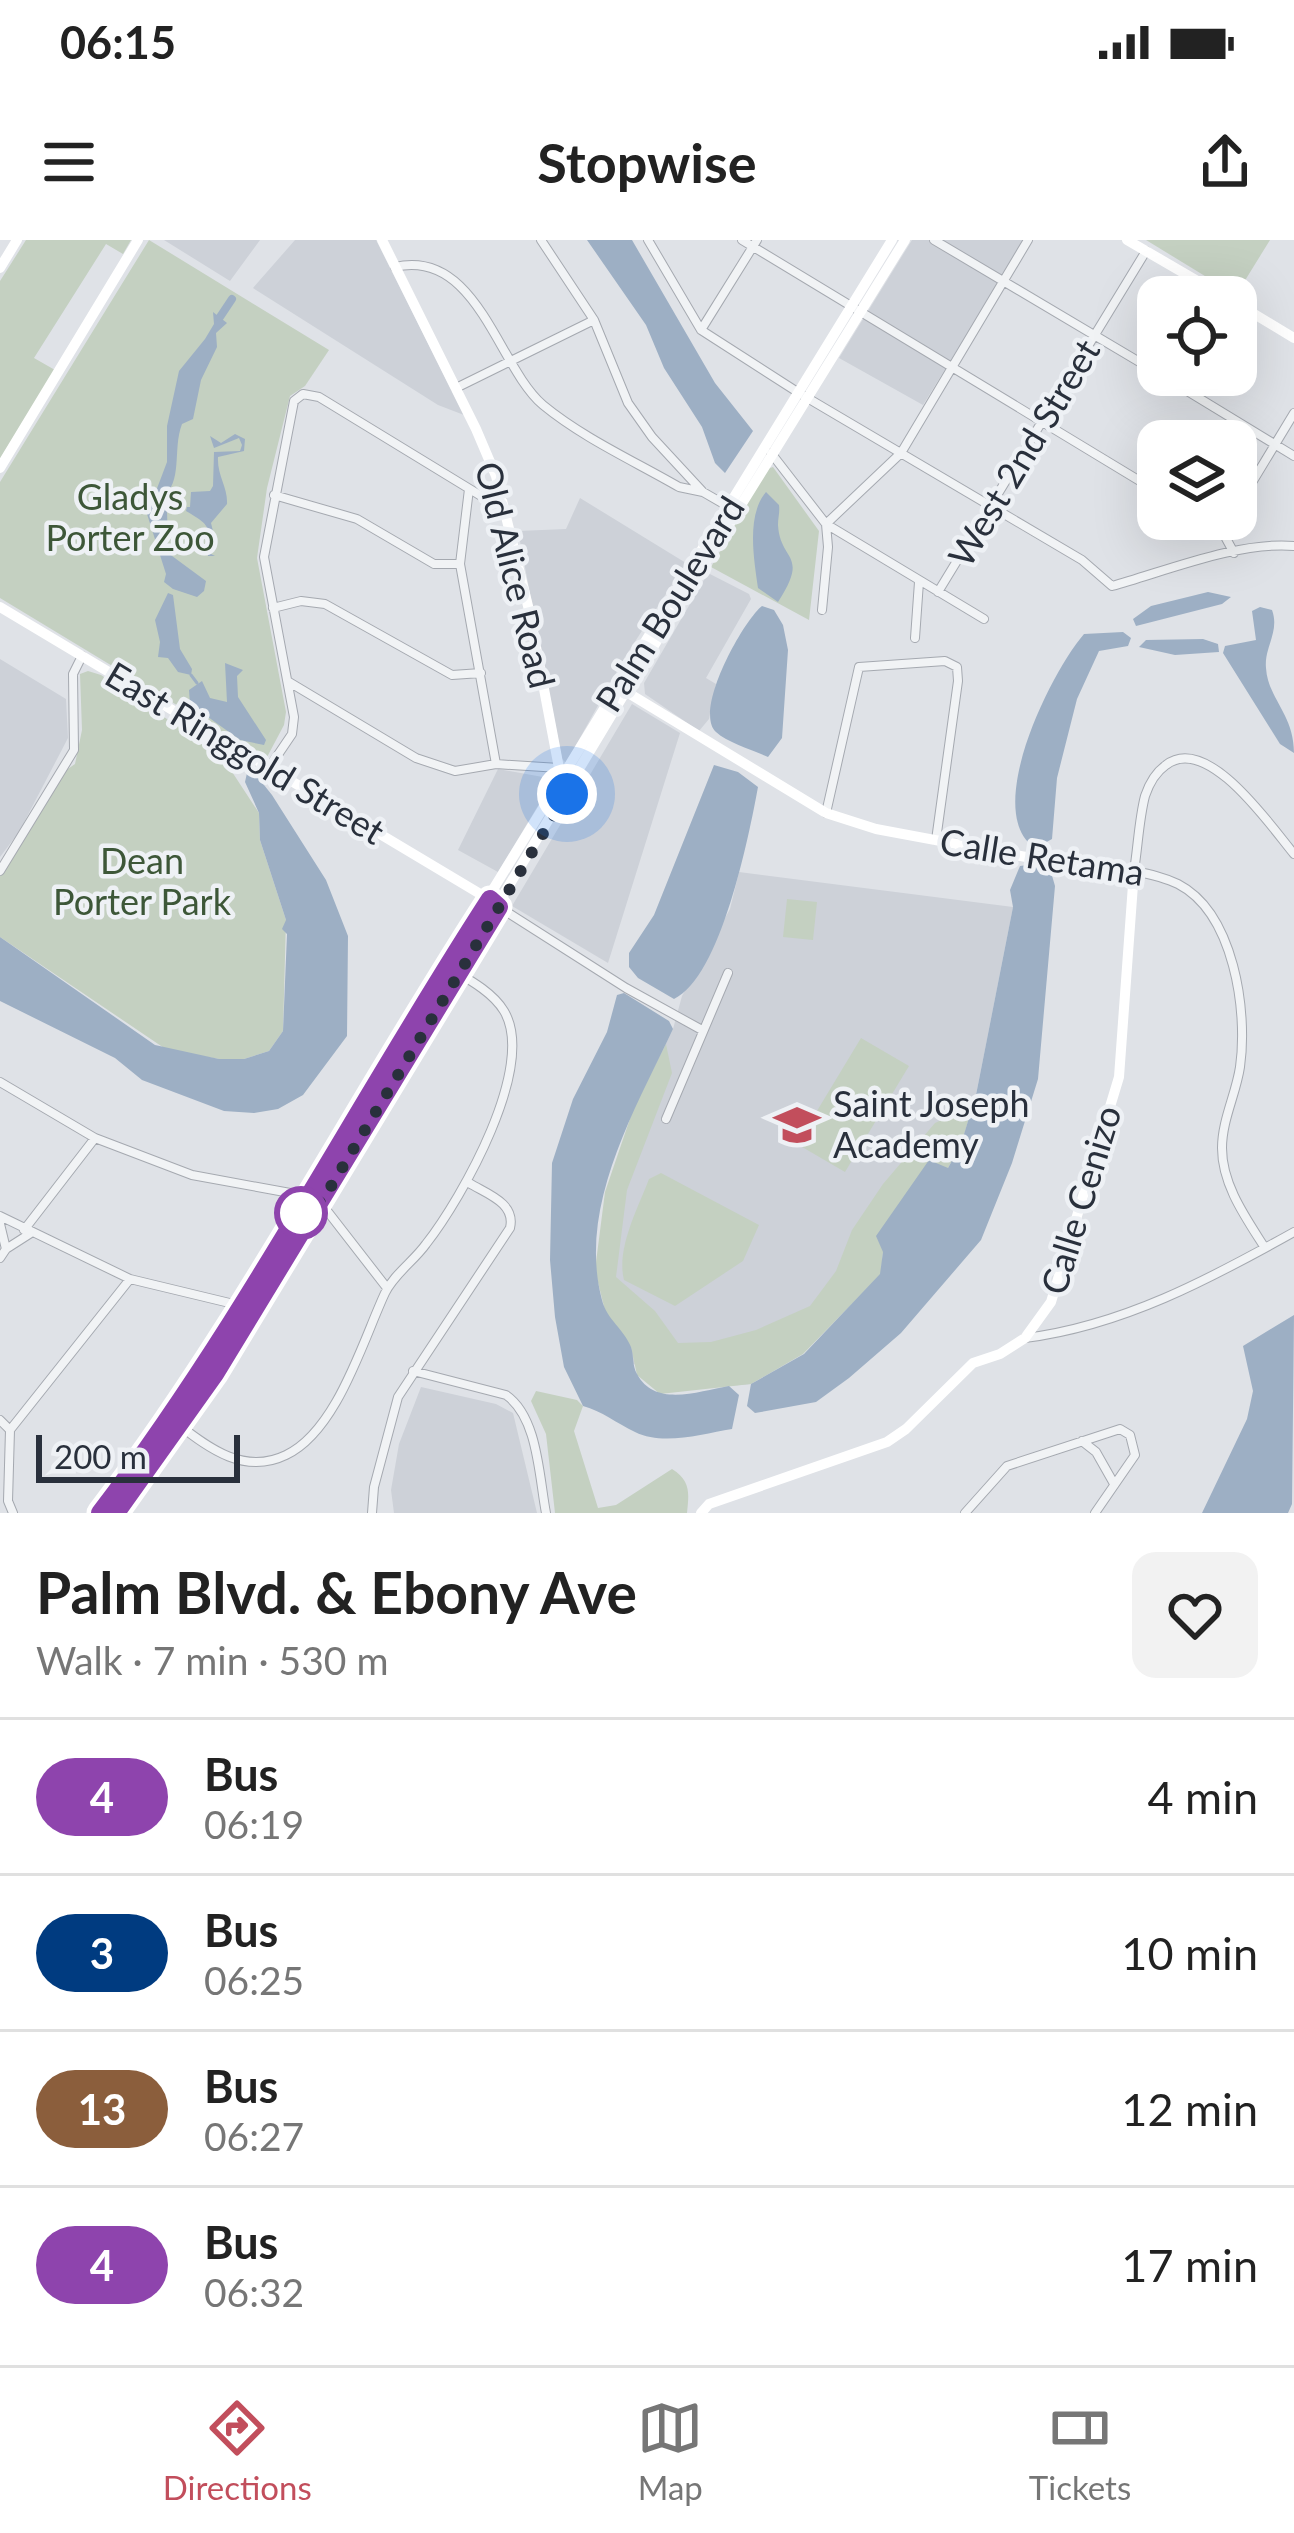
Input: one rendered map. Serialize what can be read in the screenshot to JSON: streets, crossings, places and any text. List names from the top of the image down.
{
  "streets": {
    "main road": [
      "Old Alice Road",
      "Palm Boulevard",
      "East Ringgold Street",
      "Calle Retama",
      "Calle Cenizo"
    ],
    "street": ["West 2nd Street"]
  },
  "crossings": [
    ["Old Alice Road", "Palm Boulevard"],
    ["Palm Boulevard", "East Ringgold Street"],
    ["Palm Boulevard", "Calle Retama"],
    ["Calle Retama", "Calle Cenizo"]
  ],
  "parks": ["Gladys Porter Zoo", "Dean Porter Park"],
  "places": {
    "school or university": ["Saint Joseph Academy"]
  },
  "lines": ["bus line 4"],
  "scale_bar": "200 m",
  "page": {
    "status": "06:15",
    "header": "Stopwise",
    "scale": "200 m",
    "heading": ["Palm Blvd. & Ebony Ave", "Walk · 7 min · 530 m"],
    "list": [
      {
        "mark": "4",
        "name": "Bus",
        "note": "06:19",
        "value": "4 min"
      },
      {
        "mark": "3",
        "name": "Bus",
        "note": "06:25",
        "value": "10 min"
      },
      {
        "mark": "13",
        "name": "Bus",
        "note": "06:27",
        "value": "12 min"
      },
      {
        "mark": "4",
        "name": "Bus",
        "note": "06:32",
        "value": "17 min"
      }
    ],
    "tabs": ["Directions", "Map", "Tickets"]
  }
}
